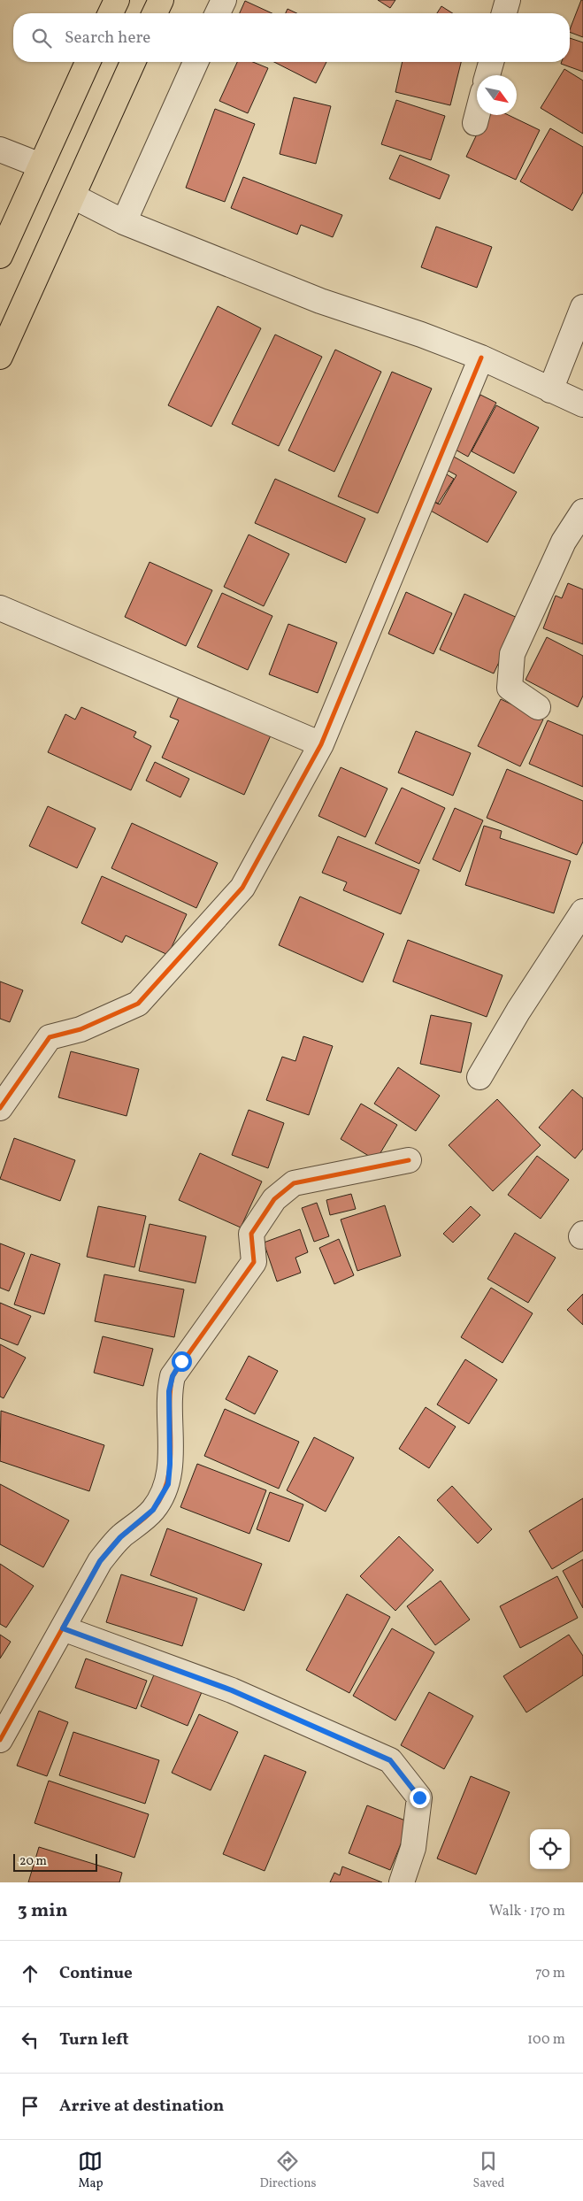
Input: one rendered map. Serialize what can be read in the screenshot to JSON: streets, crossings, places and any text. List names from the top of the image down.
{
  "scale_bar": "20 m",
  "north": "bottom right",
  "page": {
    "search": "Search here",
    "scale": "20 m",
    "heading": ["3 min", "Walk · 170 m"],
    "list": [
      ["Continue", "70 m"],
      ["Turn left", "100 m"],
      "Arrive at destination"
    ],
    "nav": ["Map", "Directions", "Saved"]
  }
}
